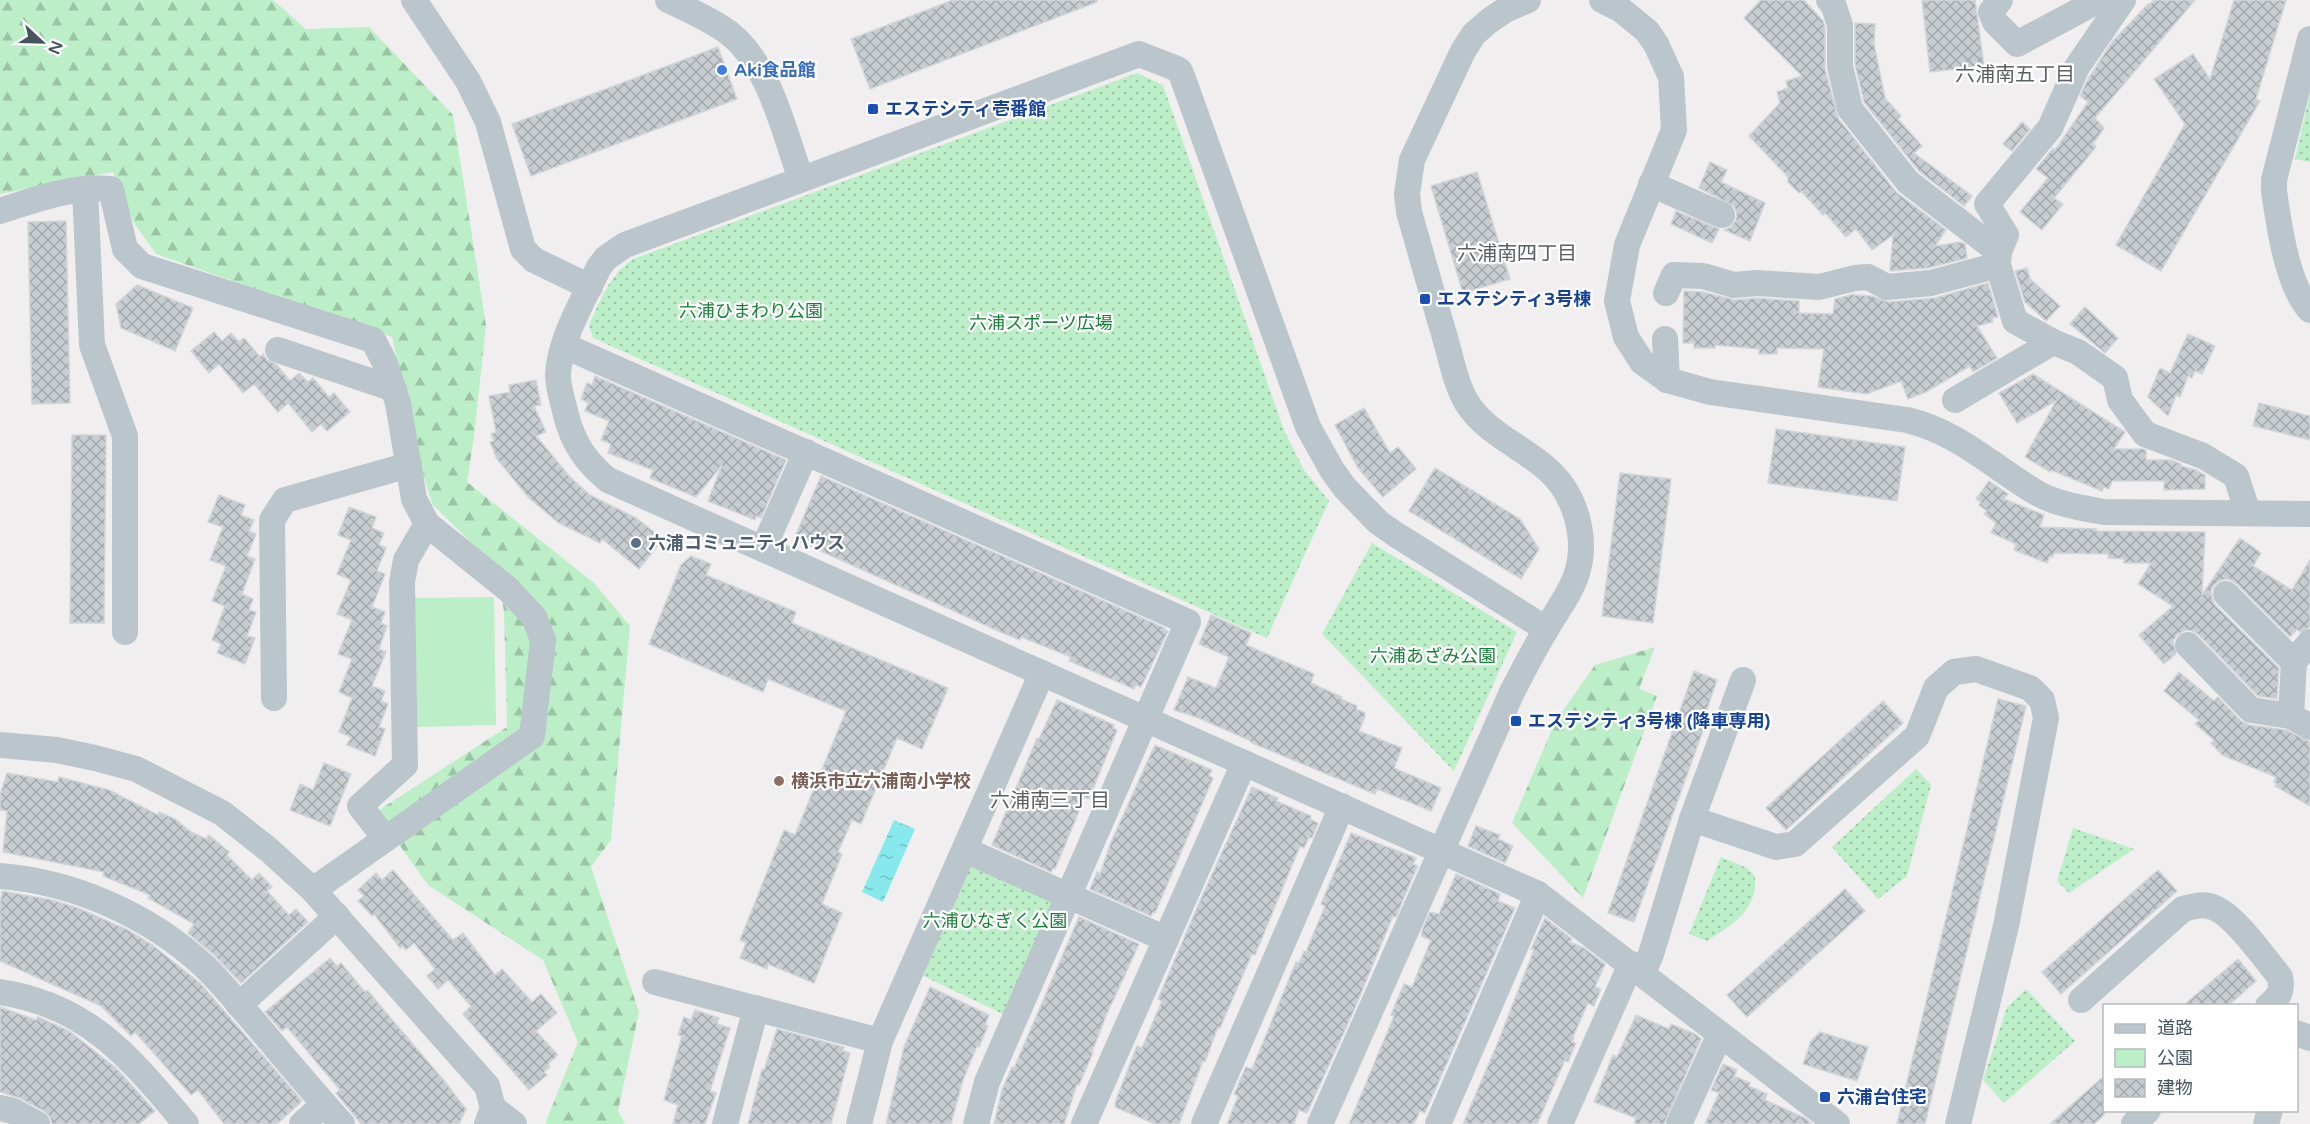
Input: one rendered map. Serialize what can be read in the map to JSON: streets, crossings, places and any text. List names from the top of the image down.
{
  "districts": ["六浦南五丁目", "六浦南四丁目", "六浦南三丁目"],
  "parks": [
    "六浦ひまわり公園",
    "六浦スポーツ広場",
    "六浦あざみ公園",
    "六浦ひなぎく公園"
  ],
  "places": {
    "other": ["Aki食品館", "六浦コミュニティハウス", "横浜市立六浦南小学校"],
    "transit": [
      "エステシティ壱番館",
      "エステシティ3号棟",
      "エステシティ3号棟 (降車専用)",
      "六浦台住宅"
    ]
  },
  "legend": ["道路", "公園", "建物"],
  "north": "right"
}
